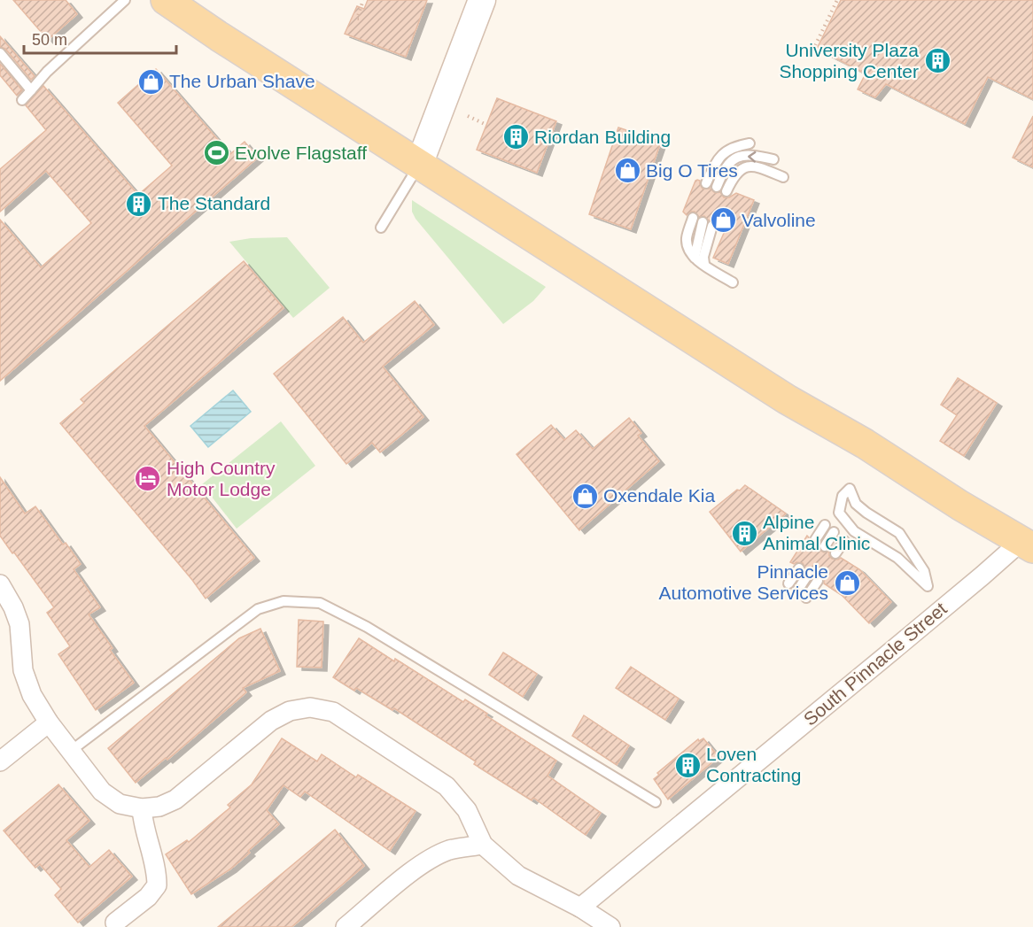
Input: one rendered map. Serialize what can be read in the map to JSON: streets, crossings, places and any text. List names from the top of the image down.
{
  "streets": {
    "street": ["South Pinnacle Street"]
  },
  "places": {
    "building": [
      "University Plaza Shopping Center",
      "Riordan Building",
      "The Standard",
      "Alpine Animal Clinic",
      "Loven Contracting"
    ],
    "shop": [
      "The Urban Shave",
      "Big O Tires",
      "Valvoline",
      "Oxendale Kia",
      "Pinnacle Automotive Services"
    ],
    "sports": ["Evolve Flagstaff"],
    "hotel": ["High Country Motor Lodge"]
  },
  "scale_bar": "50 m"
}
